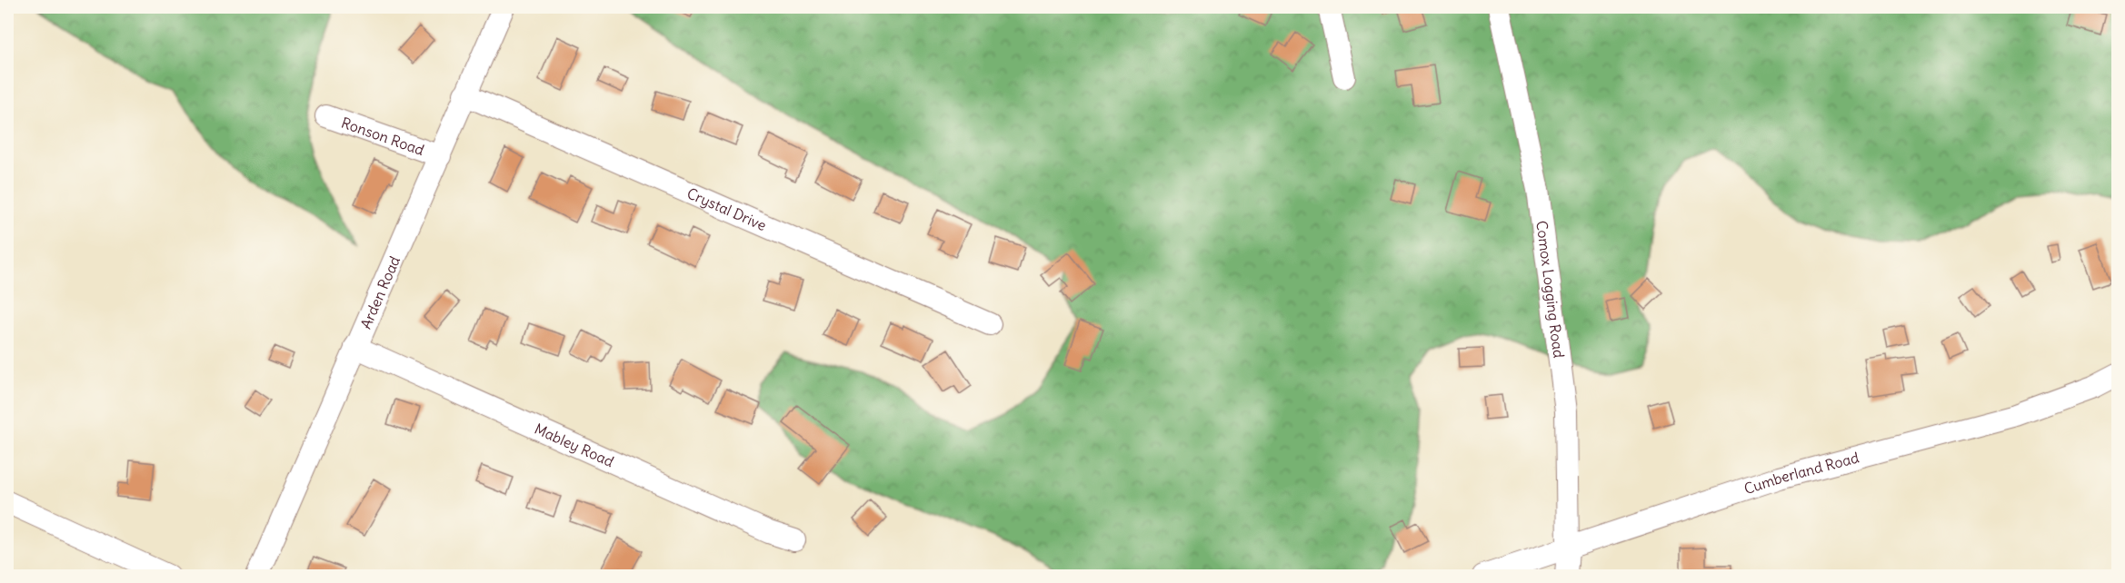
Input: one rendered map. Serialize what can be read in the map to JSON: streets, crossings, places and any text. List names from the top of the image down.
{
  "streets": {
    "street": [
      "Ronson Road",
      "Crystal Drive",
      "Comox Logging Road",
      "Arden Road",
      "Mabley Road",
      "Cumberland Road"
    ]
  },
  "crossings": [
    ["Ronson Road", "Arden Road"],
    ["Crystal Drive", "Arden Road"],
    ["Comox Logging Road", "Cumberland Road"],
    ["Arden Road", "Mabley Road"]
  ]
}
